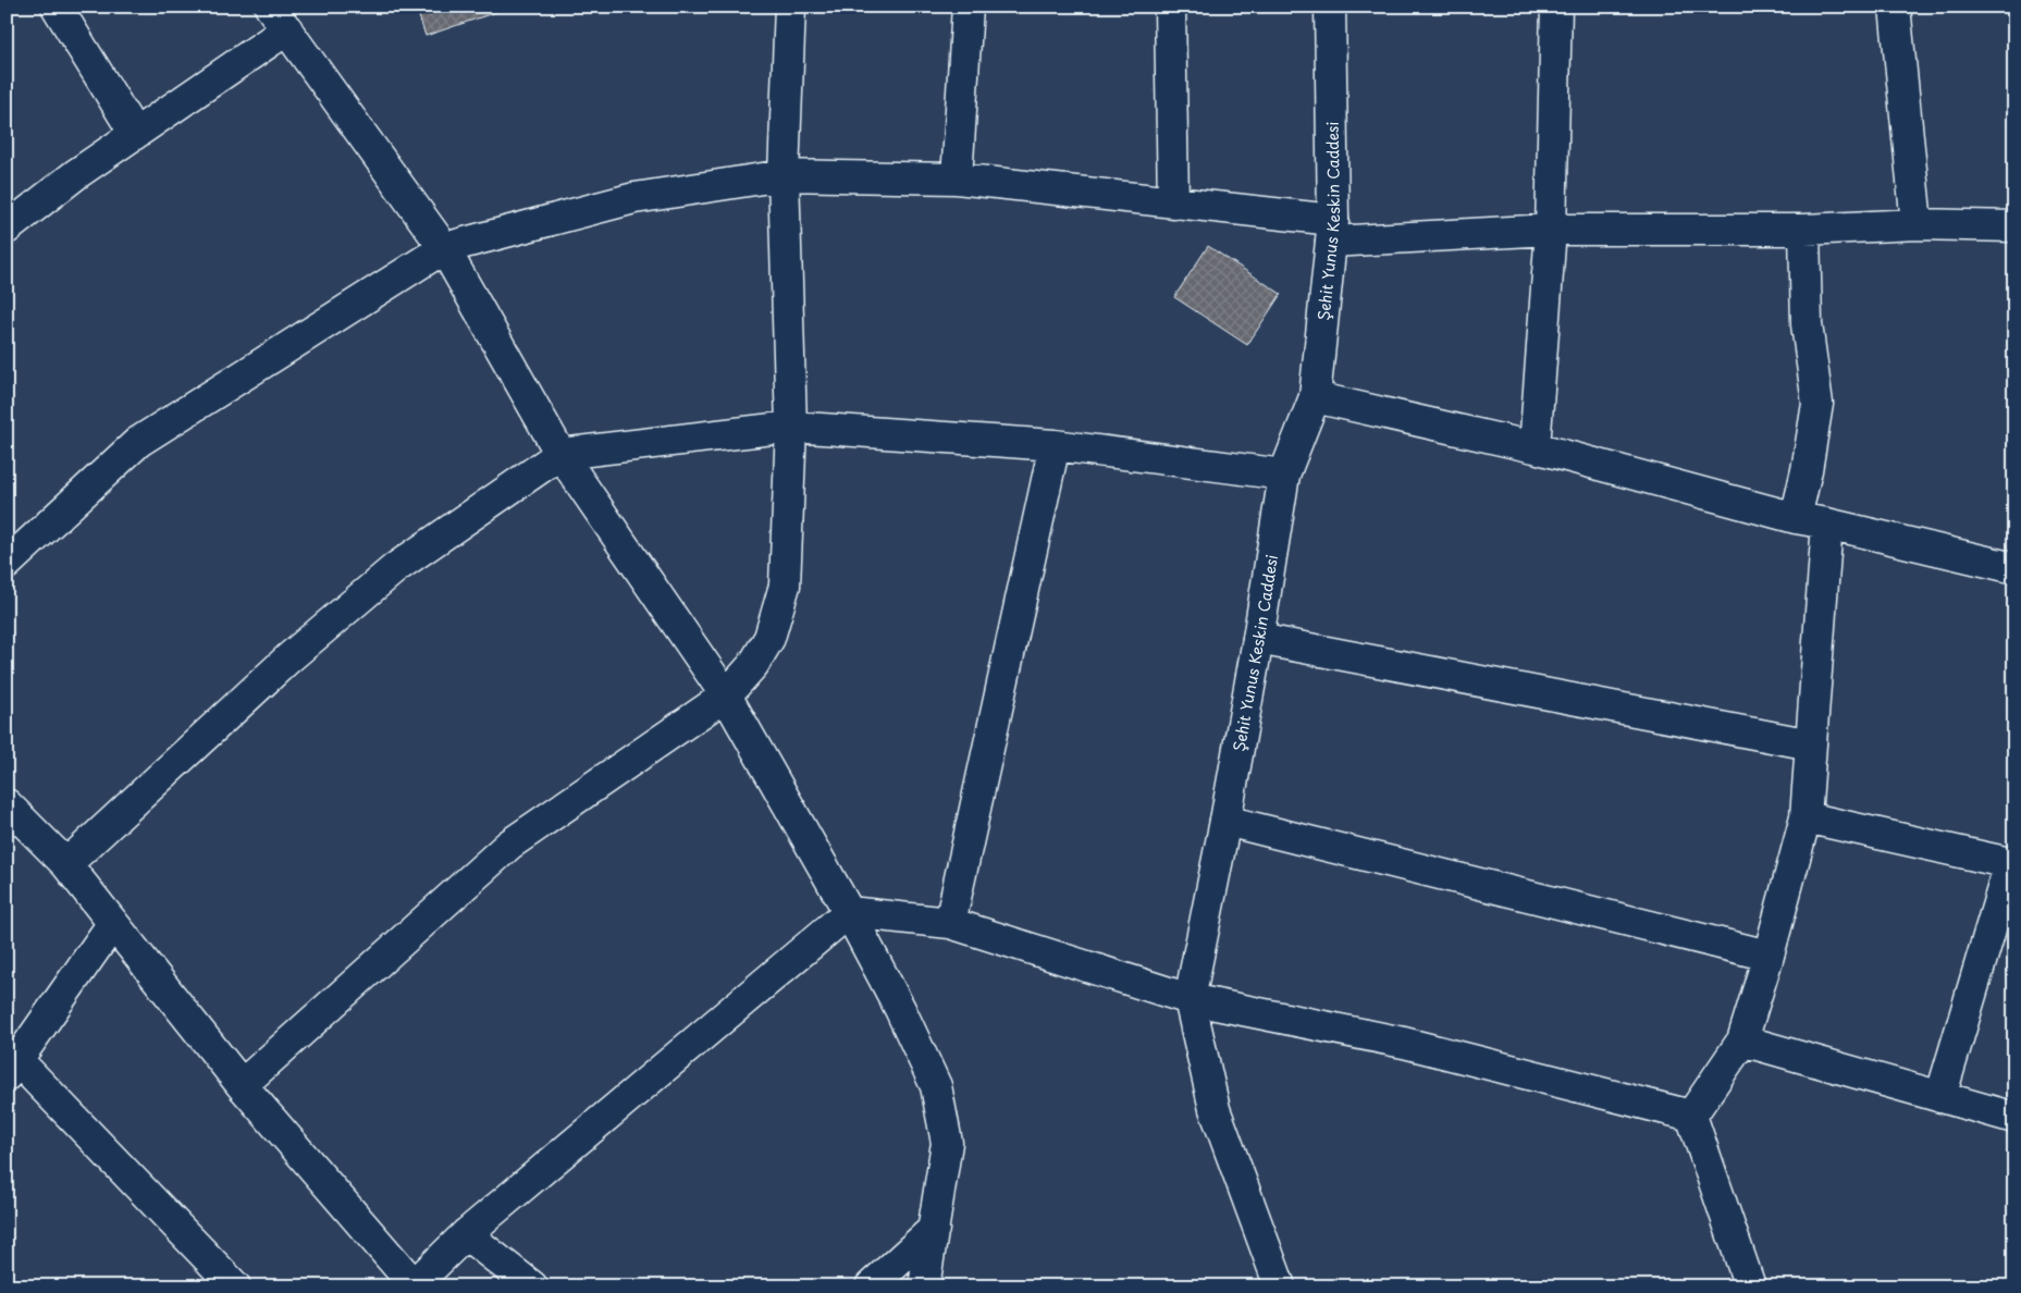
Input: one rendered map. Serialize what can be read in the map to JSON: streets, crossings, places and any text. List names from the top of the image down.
{
  "streets": {
    "street": ["Şehit Yunus Keskin Caddesi"]
  }
}
